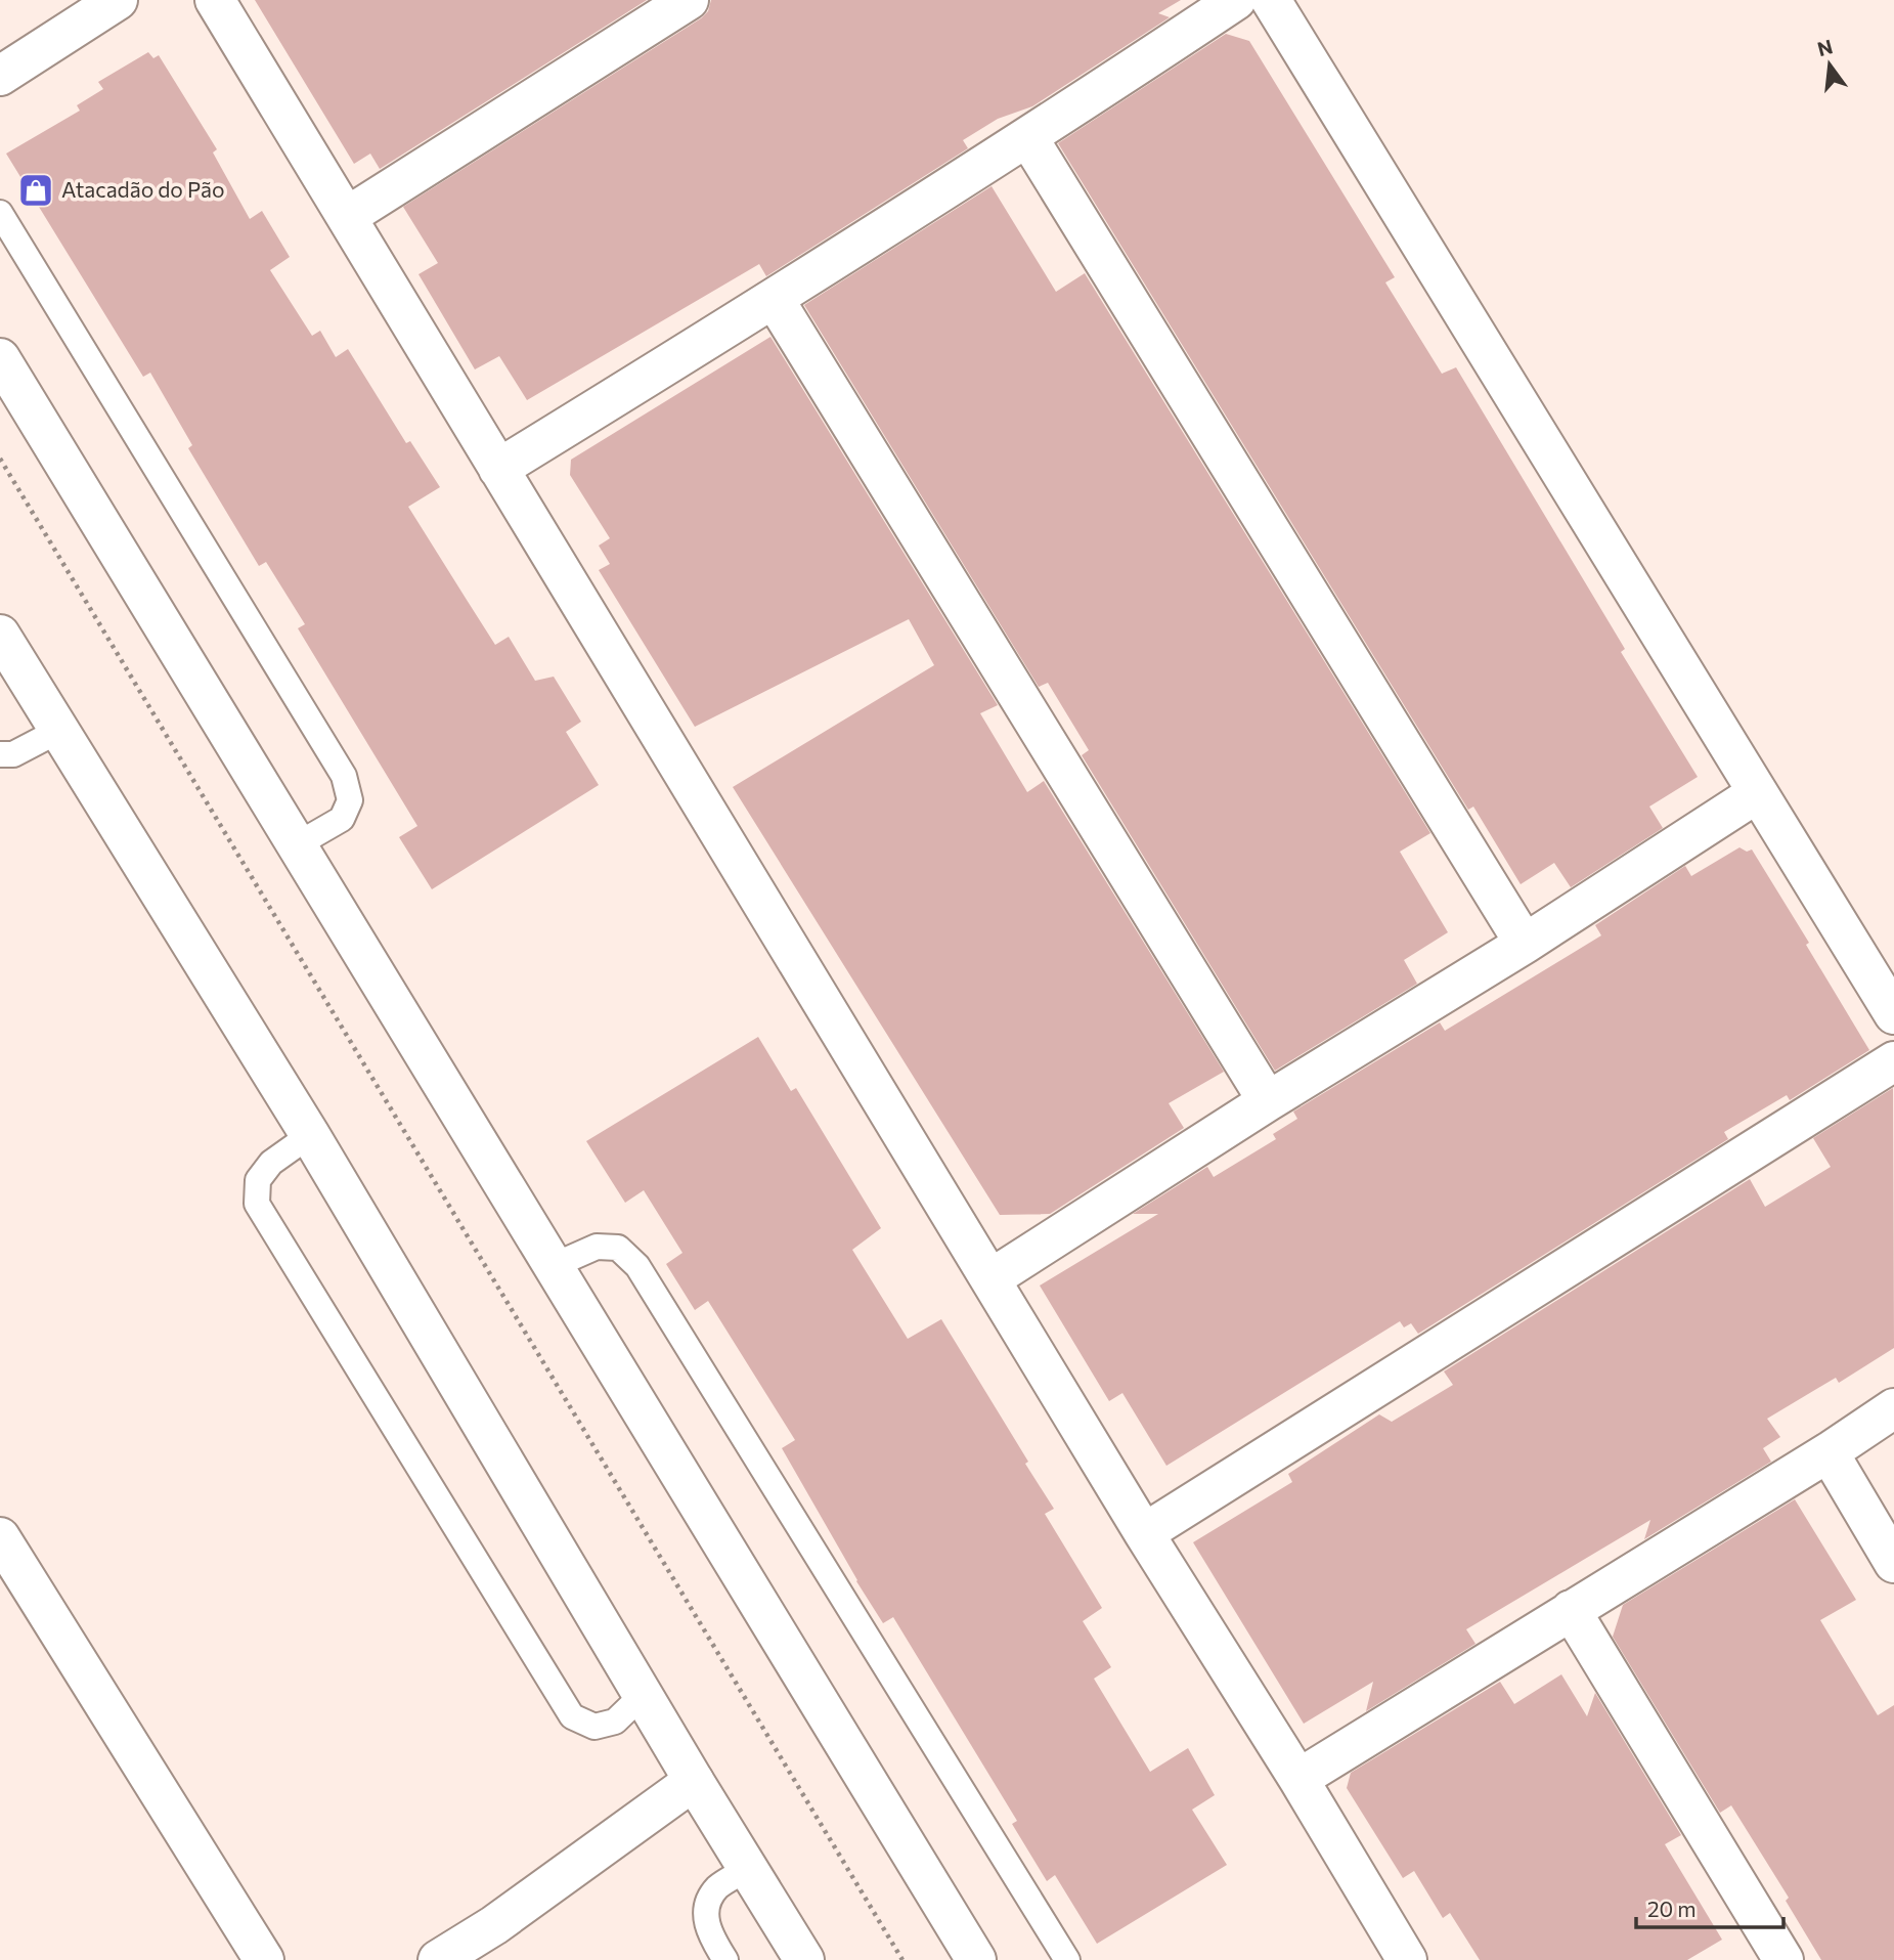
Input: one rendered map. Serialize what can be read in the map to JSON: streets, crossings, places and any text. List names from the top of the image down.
{
  "places": {
    "shop": ["Atacadão do Pão"]
  },
  "scale_bar": "20 m",
  "north": "top"
}
